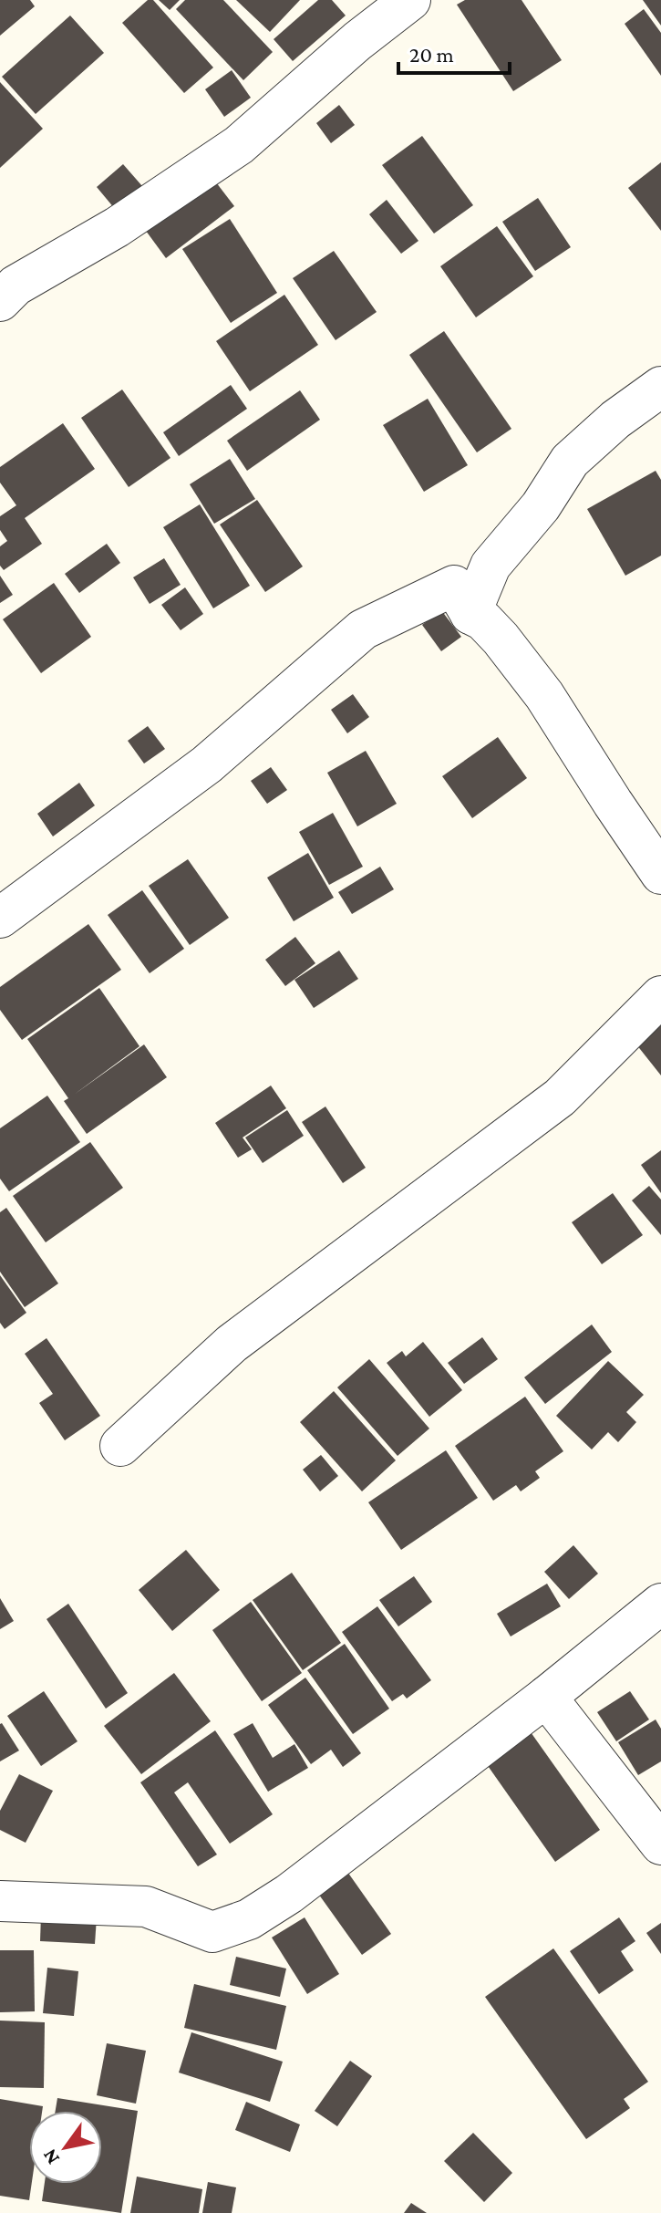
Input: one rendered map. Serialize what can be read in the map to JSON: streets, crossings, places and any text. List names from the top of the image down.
{
  "scale_bar": "20 m",
  "north": "bottom left"
}
